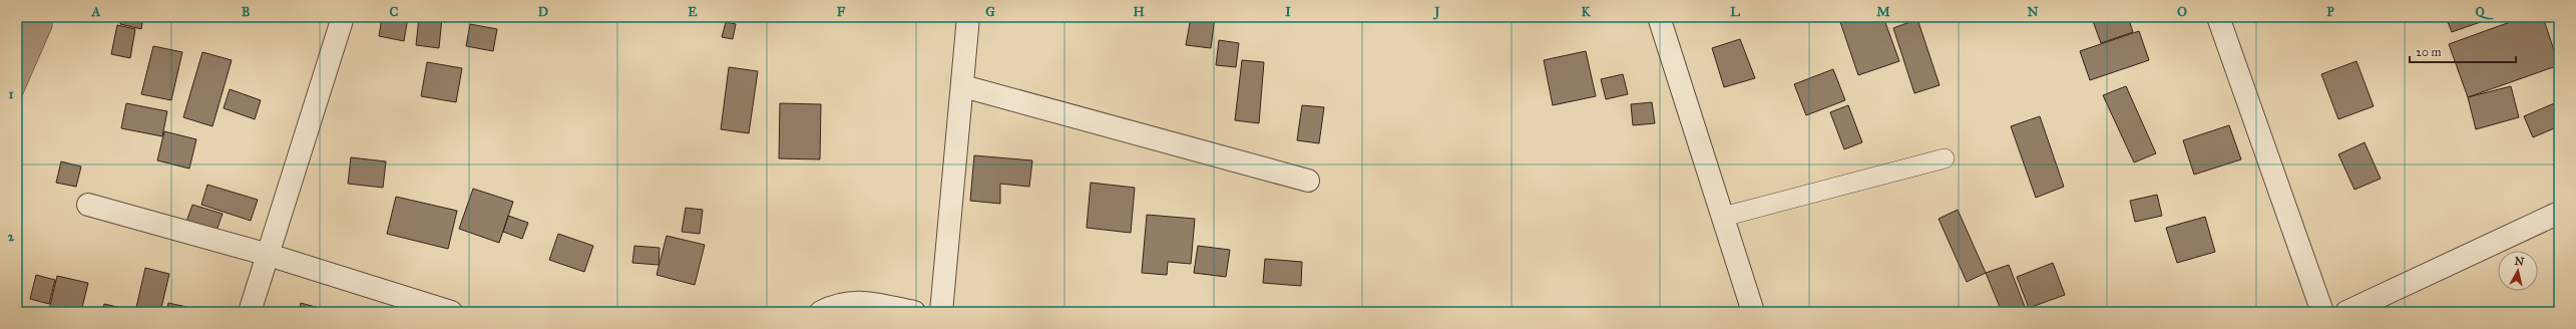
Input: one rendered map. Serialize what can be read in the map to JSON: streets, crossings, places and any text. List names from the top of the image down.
{
  "scale_bar": "20 m",
  "north": "top",
  "grid": {
    "columns": [
      "A",
      "B",
      "C",
      "D",
      "E",
      "F",
      "G",
      "H",
      "I",
      "J",
      "K",
      "L",
      "M",
      "N",
      "O",
      "P",
      "Q"
    ],
    "rows": ["1", "2"]
  }
}
